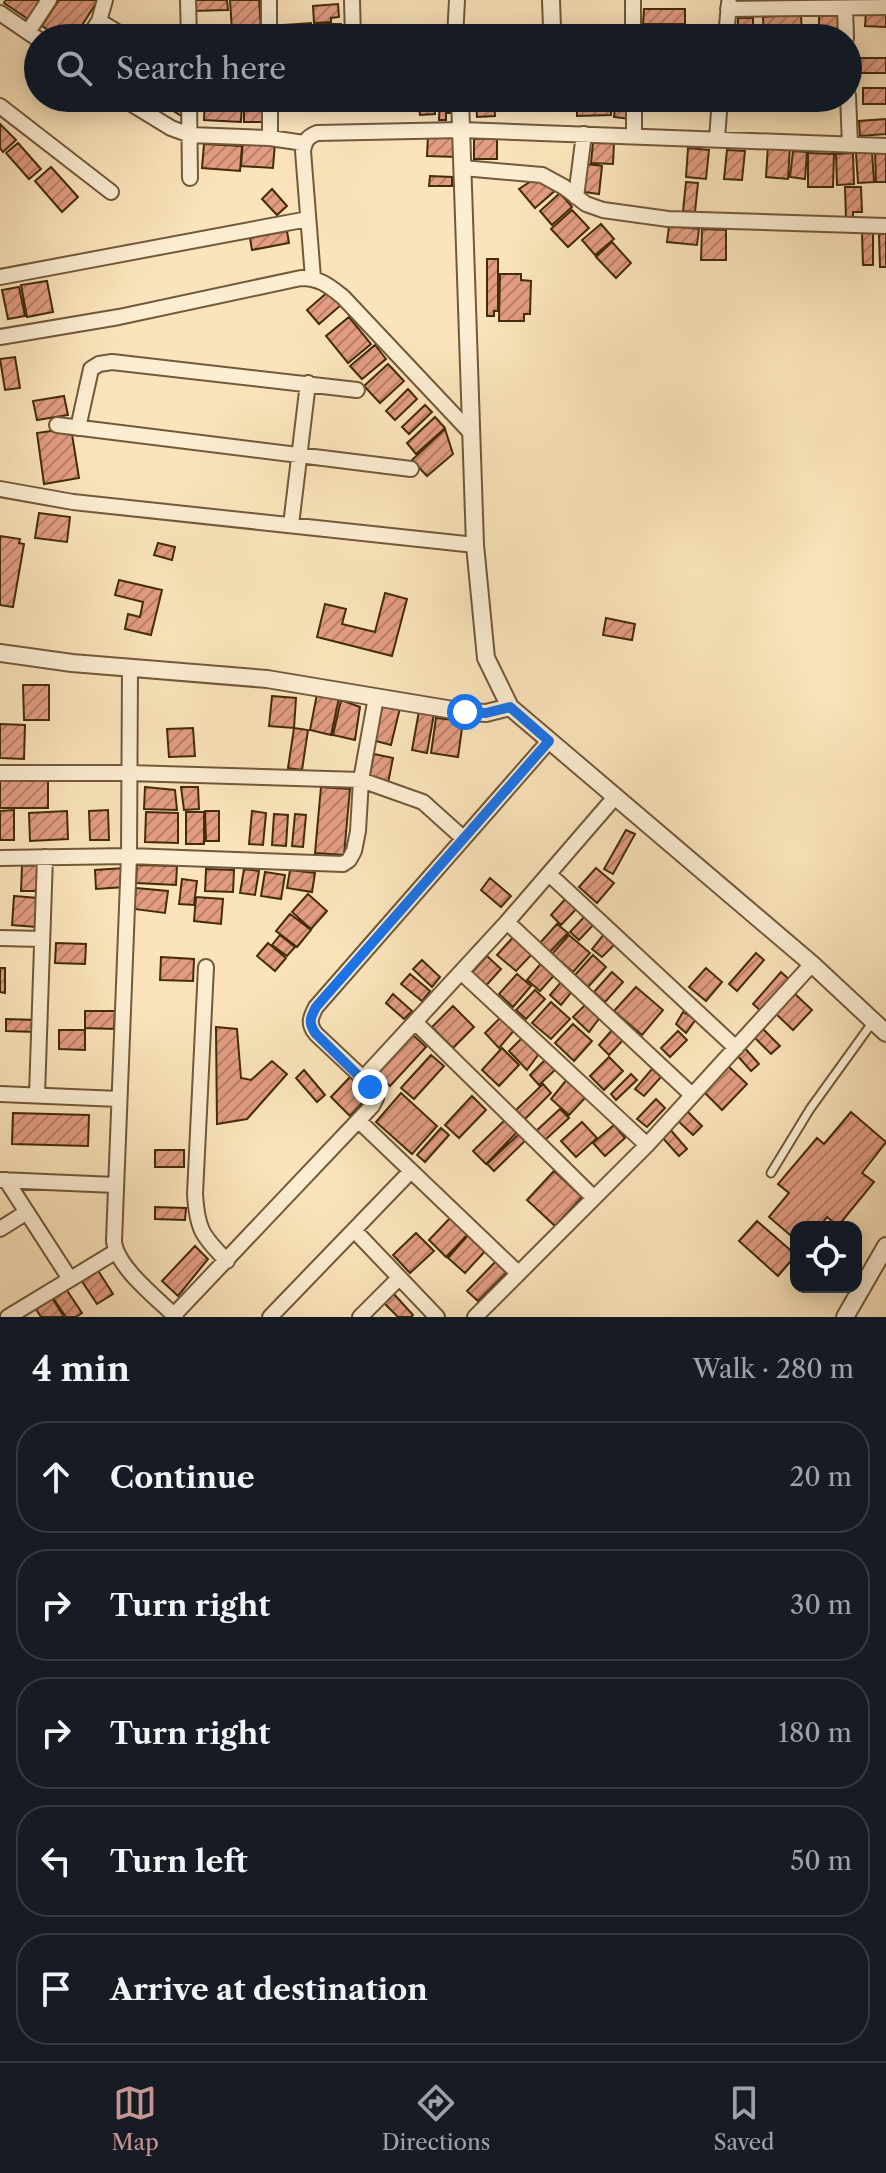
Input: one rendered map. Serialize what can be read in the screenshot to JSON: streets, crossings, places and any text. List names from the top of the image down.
{
  "page": {
    "search": "Search here",
    "heading": ["4 min", "Walk · 280 m"],
    "list": [
      ["Continue", "20 m"],
      ["Turn right", "30 m"],
      ["Turn right", "180 m"],
      ["Turn left", "50 m"],
      "Arrive at destination"
    ],
    "nav": ["Map", "Directions", "Saved"]
  }
}
